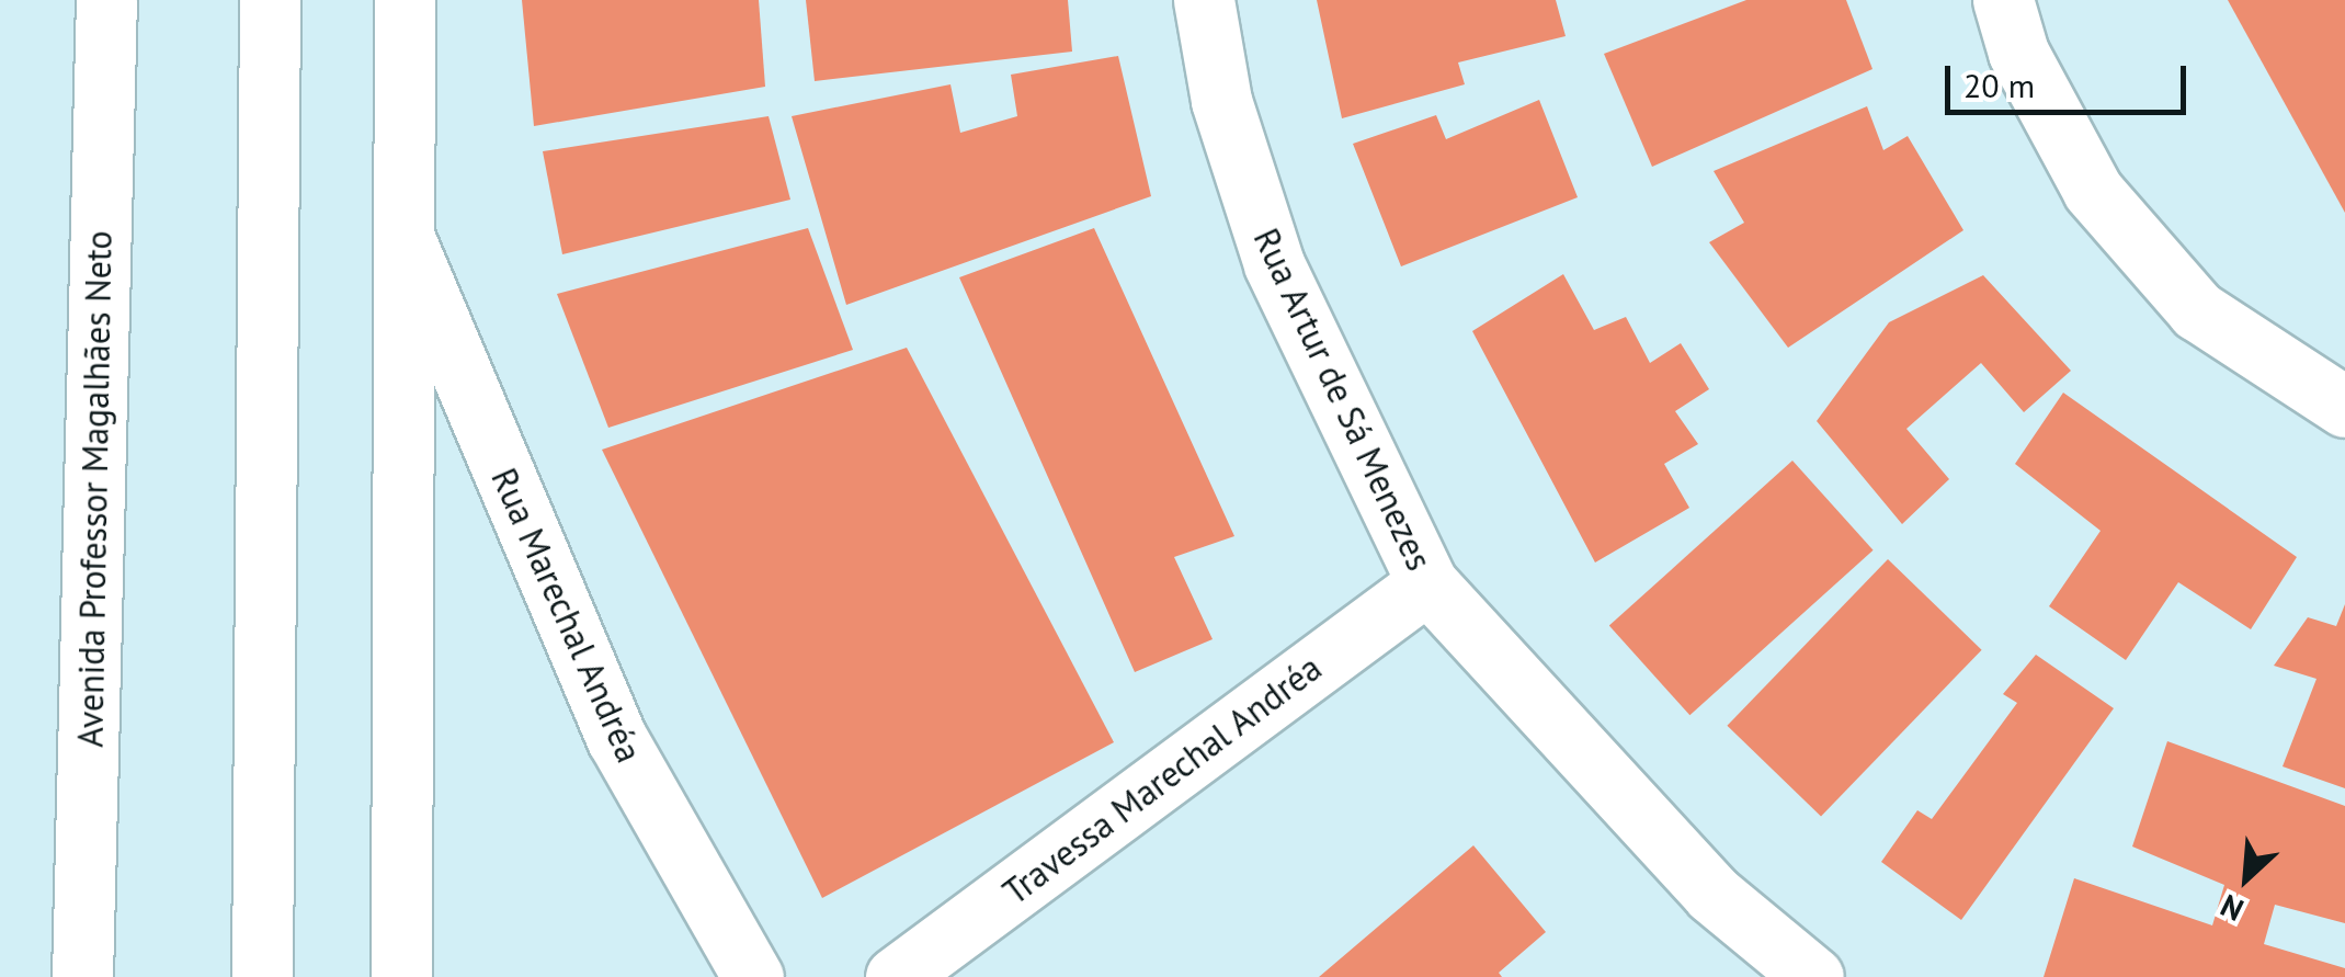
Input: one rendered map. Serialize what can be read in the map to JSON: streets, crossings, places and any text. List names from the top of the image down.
{
  "streets": {
    "street": [
      "Rua Artur de Sá Menezes",
      "Avenida Professor Magalhães Neto",
      "Rua Marechal Andréa",
      "Travessa Marechal Andréa"
    ]
  },
  "crossings": [
    ["Rua Artur de Sá Menezes", "Travessa Marechal Andréa"]
  ],
  "scale_bar": "20 m",
  "north": "bottom left"
}
